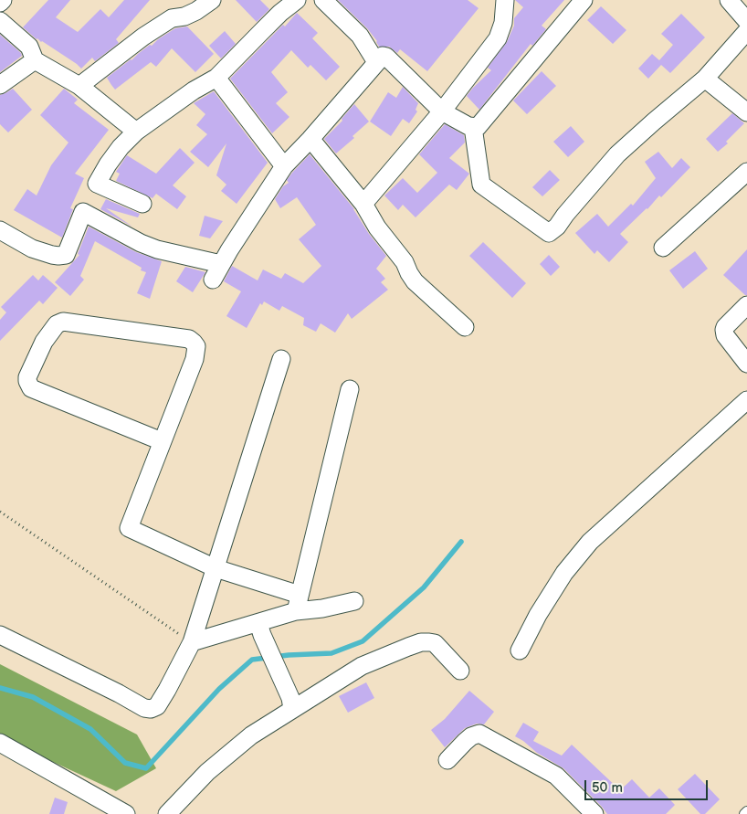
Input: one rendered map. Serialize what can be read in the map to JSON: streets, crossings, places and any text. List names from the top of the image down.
{
  "scale_bar": "50 m"
}
